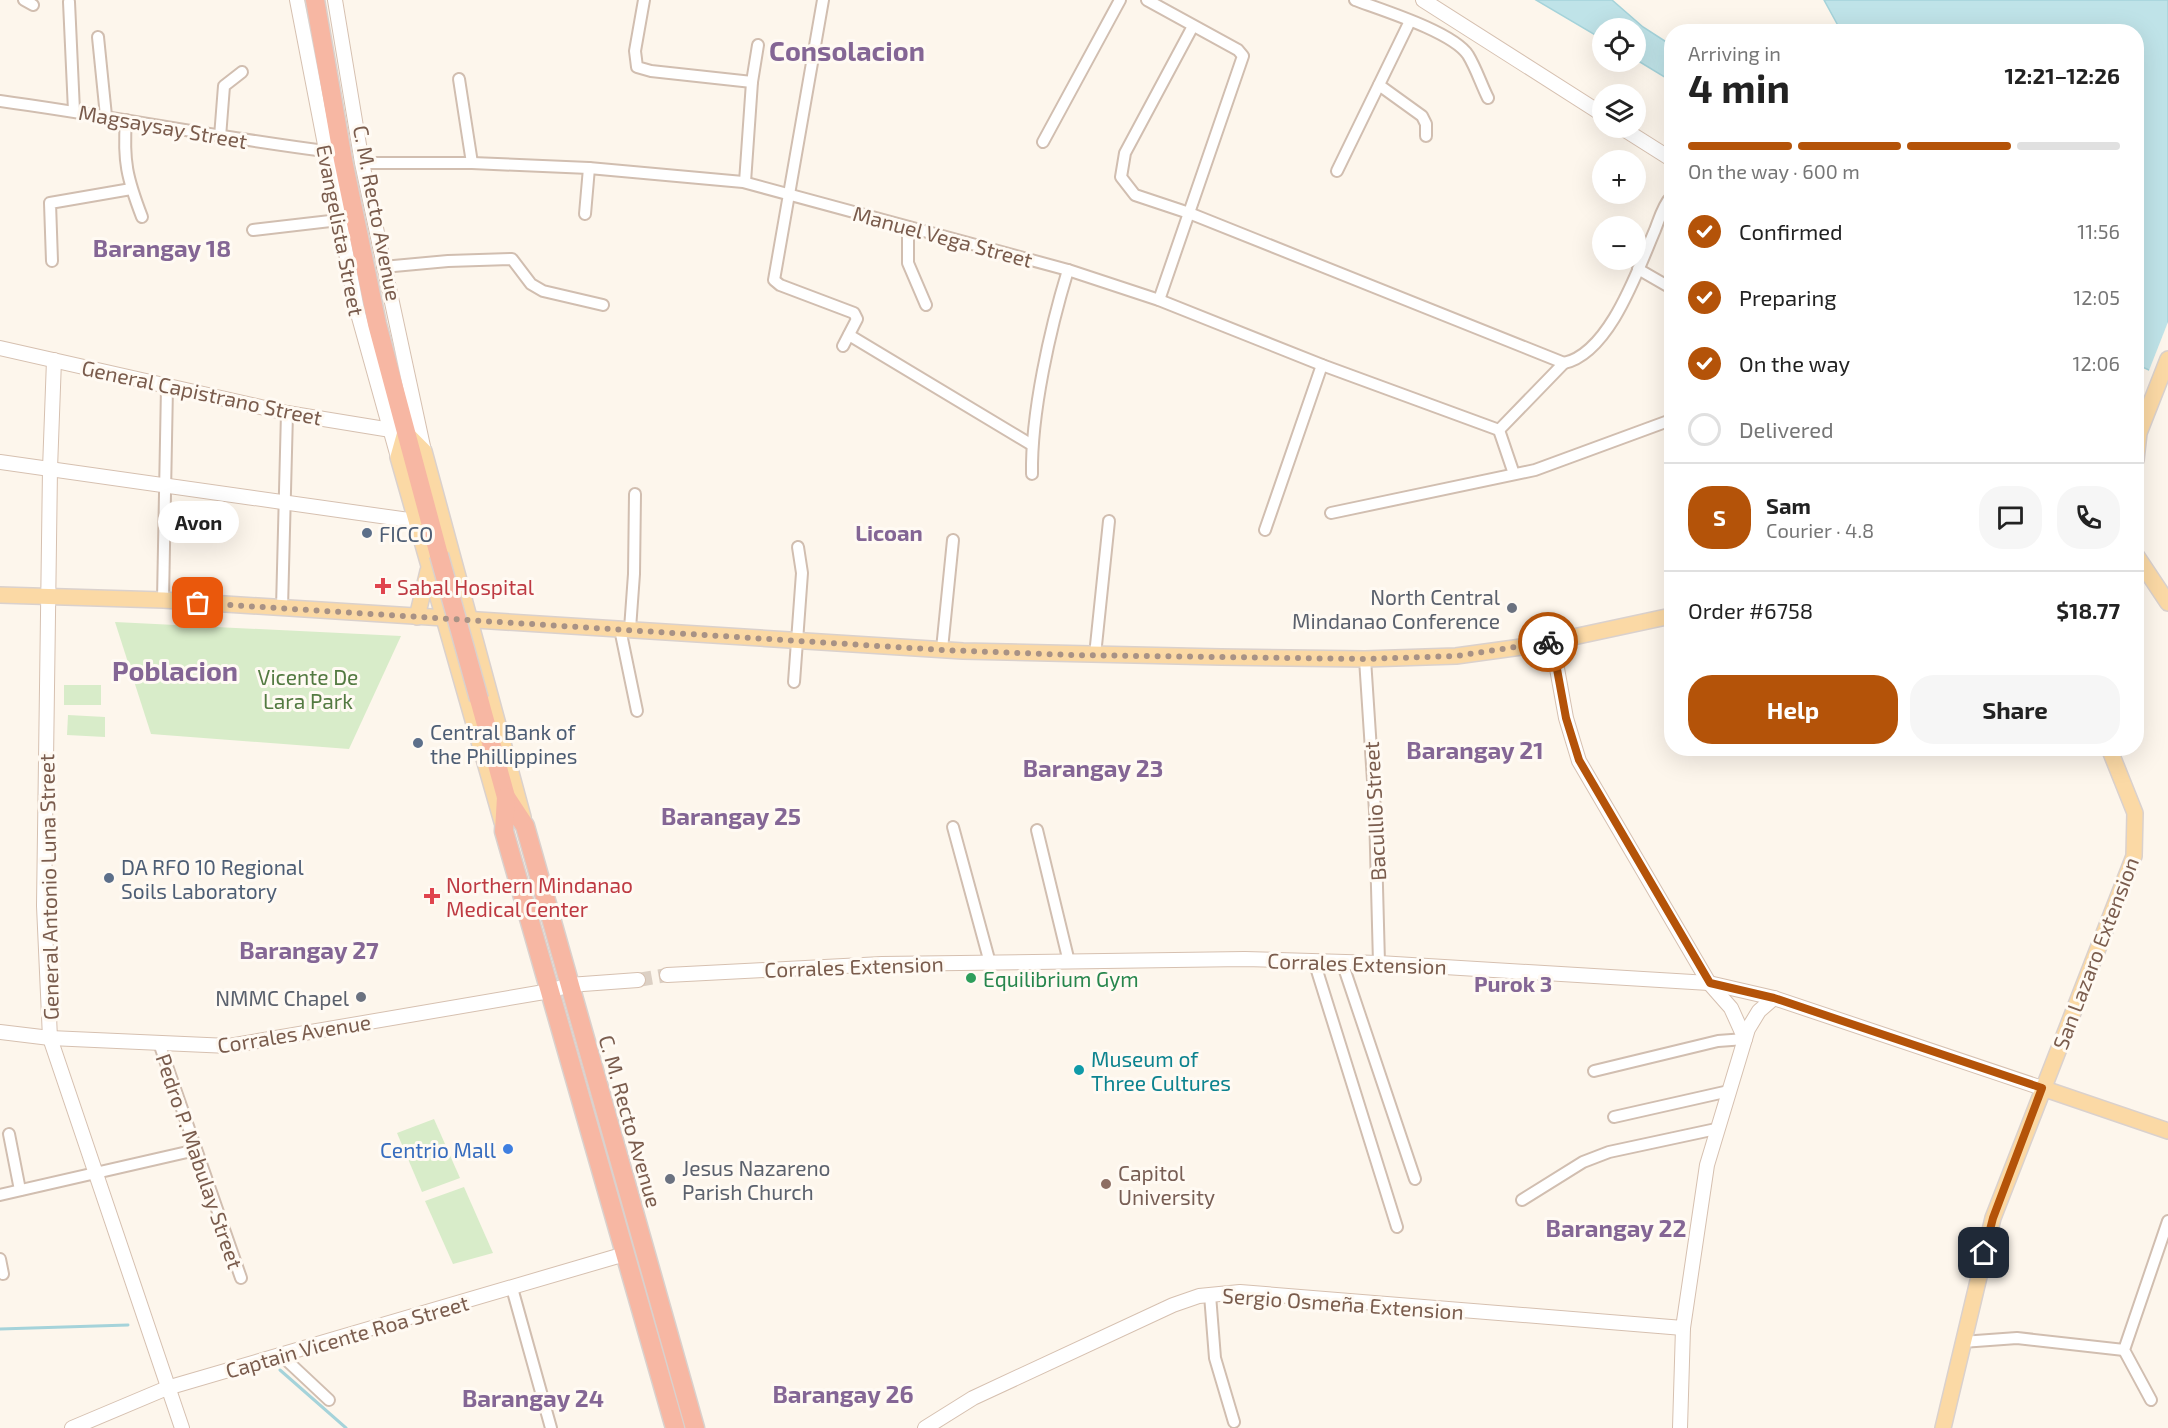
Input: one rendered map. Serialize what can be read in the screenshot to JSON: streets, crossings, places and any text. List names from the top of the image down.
{
  "streets": {
    "highway": ["C. M. Recto Avenue"],
    "main road": ["San Lazaro Extension", "Corrales Extension"],
    "street": [
      "Magsaysay Street",
      "Evangelista Street",
      "Manuel Vega Street",
      "General Capistrano Street",
      "Bacullio Street",
      "General Antonio Luna Street",
      "Corrales Avenue",
      "Pedro P. Mabulay Street",
      "Sergio Osmeña Extension",
      "Captain Vicente Roa Street"
    ]
  },
  "crossings": [
    ["Magsaysay Street", "Evangelista Street"],
    ["C. M. Recto Avenue", "Evangelista Street"],
    ["C. M. Recto Avenue", "General Capistrano Street"],
    ["C. M. Recto Avenue", "Corrales Avenue"],
    ["C. M. Recto Avenue", "Captain Vicente Roa Street"],
    ["Evangelista Street", "General Capistrano Street"],
    ["General Capistrano Street", "General Antonio Luna Street"],
    ["Bacullio Street", "Corrales Extension"],
    ["General Antonio Luna Street", "Corrales Avenue"],
    ["General Antonio Luna Street", "Captain Vicente Roa Street"],
    ["San Lazaro Extension", "Corrales Extension"],
    ["Corrales Avenue", "Pedro P. Mabulay Street"]
  ],
  "districts": [
    "Consolacion",
    "Barangay 18",
    "Licoan",
    "Poblacion",
    "Barangay 21",
    "Barangay 23",
    "Barangay 25",
    "Barangay 27",
    "Purok 3",
    "Barangay 22",
    "Barangay 26",
    "Barangay 24"
  ],
  "parks": ["Vicente De Lara Park"],
  "places": {
    "other": [
      "FICCO",
      "Avon",
      "North Central Mindanao Conference",
      "Central Bank of the Phillippines",
      "DA RFO 10 Regional Soils Laboratory",
      "Equilibrium Gym",
      "NMMC Chapel",
      "Museum of Three Cultures",
      "Centrio Mall",
      "Jesus Nazareno Parish Church",
      "Capitol University"
    ],
    "health": ["Sabal Hospital", "Northern Mindanao Medical Center"]
  },
  "page": {
    "map_buttons": ["+", "−"],
    "heading": ["4 min", "Arriving in", "12:21–12:26"],
    "panel": [
      "Sam",
      "Courier · 4.8",
      "Order #6758",
      "$18.77"
    ],
    "bar": "On the way · 600 m",
    "list": [
      ["Confirmed", "11:56"],
      ["Preparing", "12:05"],
      ["On the way", "12:06"],
      "Delivered"
    ],
    "round": "S",
    "bubble": "Avon",
    "buttons": ["Help", "Share"]
  }
}
